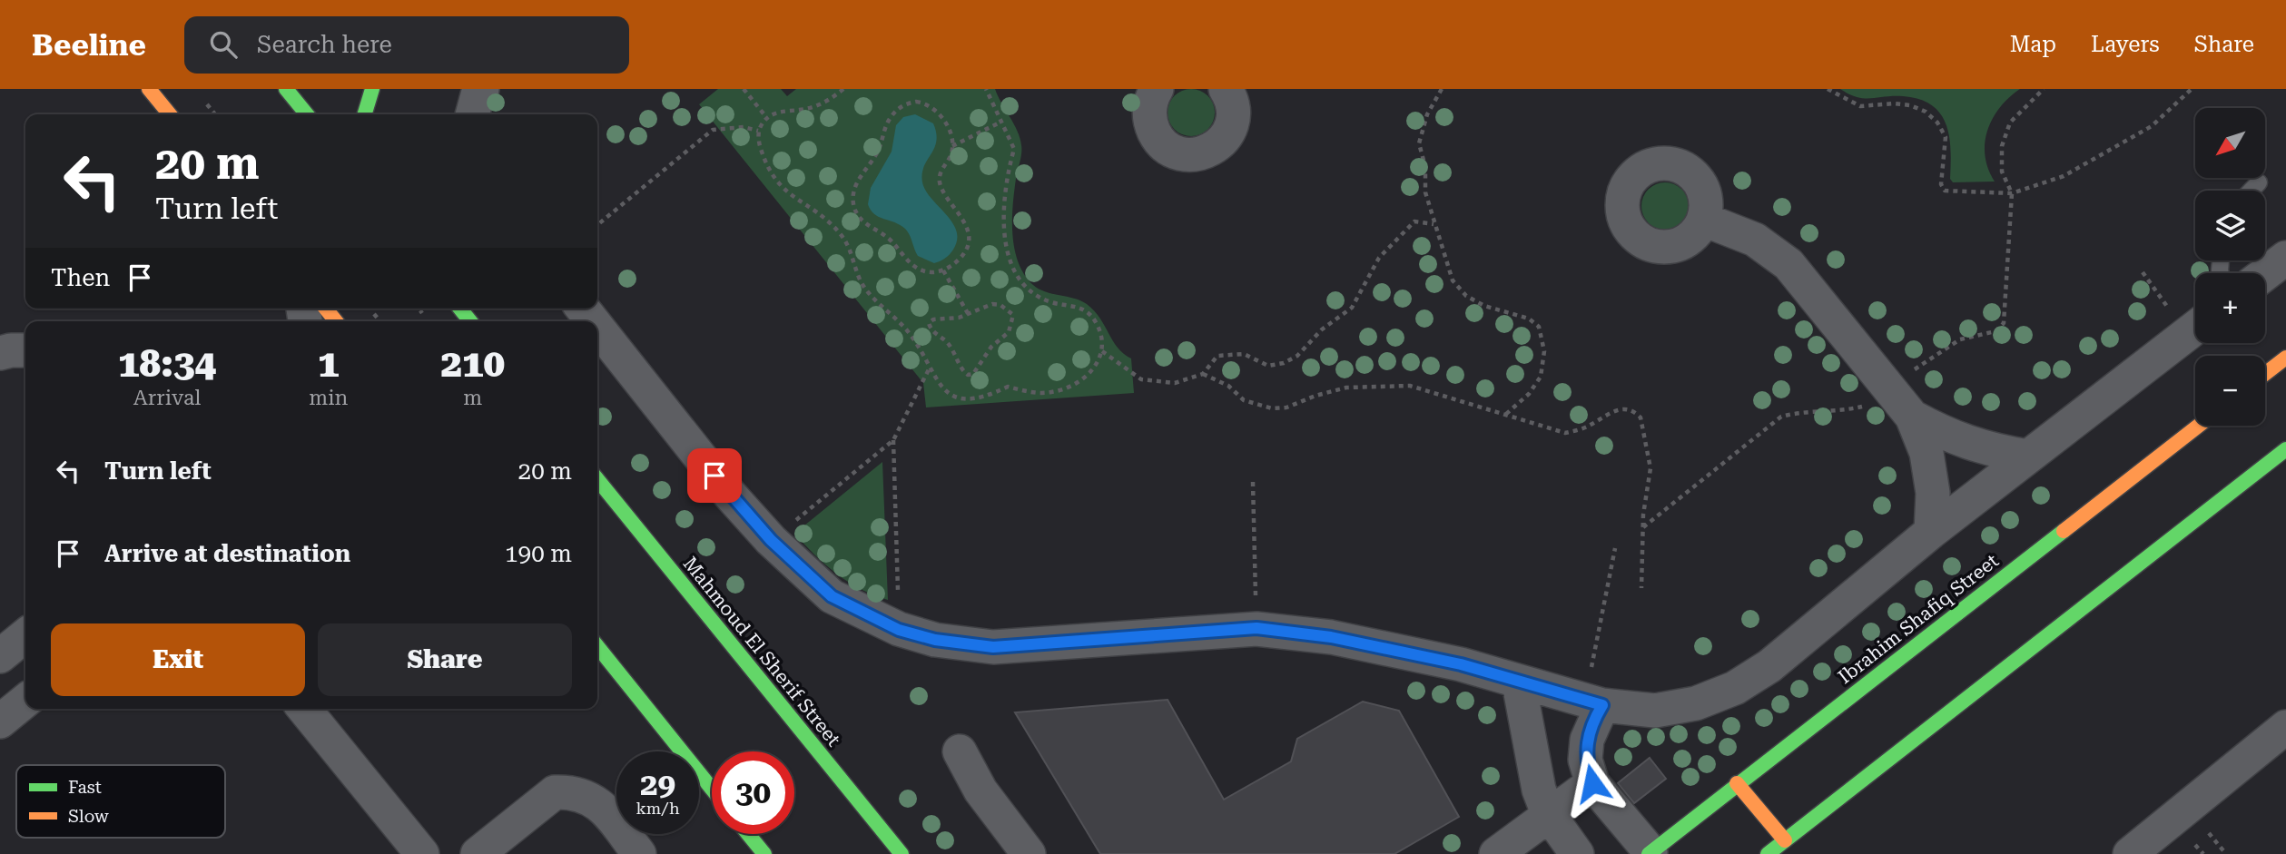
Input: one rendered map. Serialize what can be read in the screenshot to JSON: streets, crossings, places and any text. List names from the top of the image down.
{
  "streets": {
    "street": ["Ibrahim Shafiq Street", "Mahmoud El Sherif Street"]
  },
  "legend": ["Fast", "Slow"],
  "north": "bottom left",
  "page": {
    "header": "Beeline",
    "search": "Search here",
    "nav": ["Map", "Layers", "Share"],
    "map_buttons": ["+", "−"],
    "turn": ["20 m", "Turn left"],
    "then": "Then",
    "eta": [
      "18:34",
      "Arrival",
      "1",
      "min",
      "210",
      "m"
    ],
    "list": [
      {
        "name": "Turn left",
        "value": "20 m"
      },
      {
        "name": "Arrive at destination",
        "value": "190 m"
      }
    ],
    "buttons": ["Exit", "Share"],
    "speed": "29 km/h",
    "limit": "30"
  }
}
